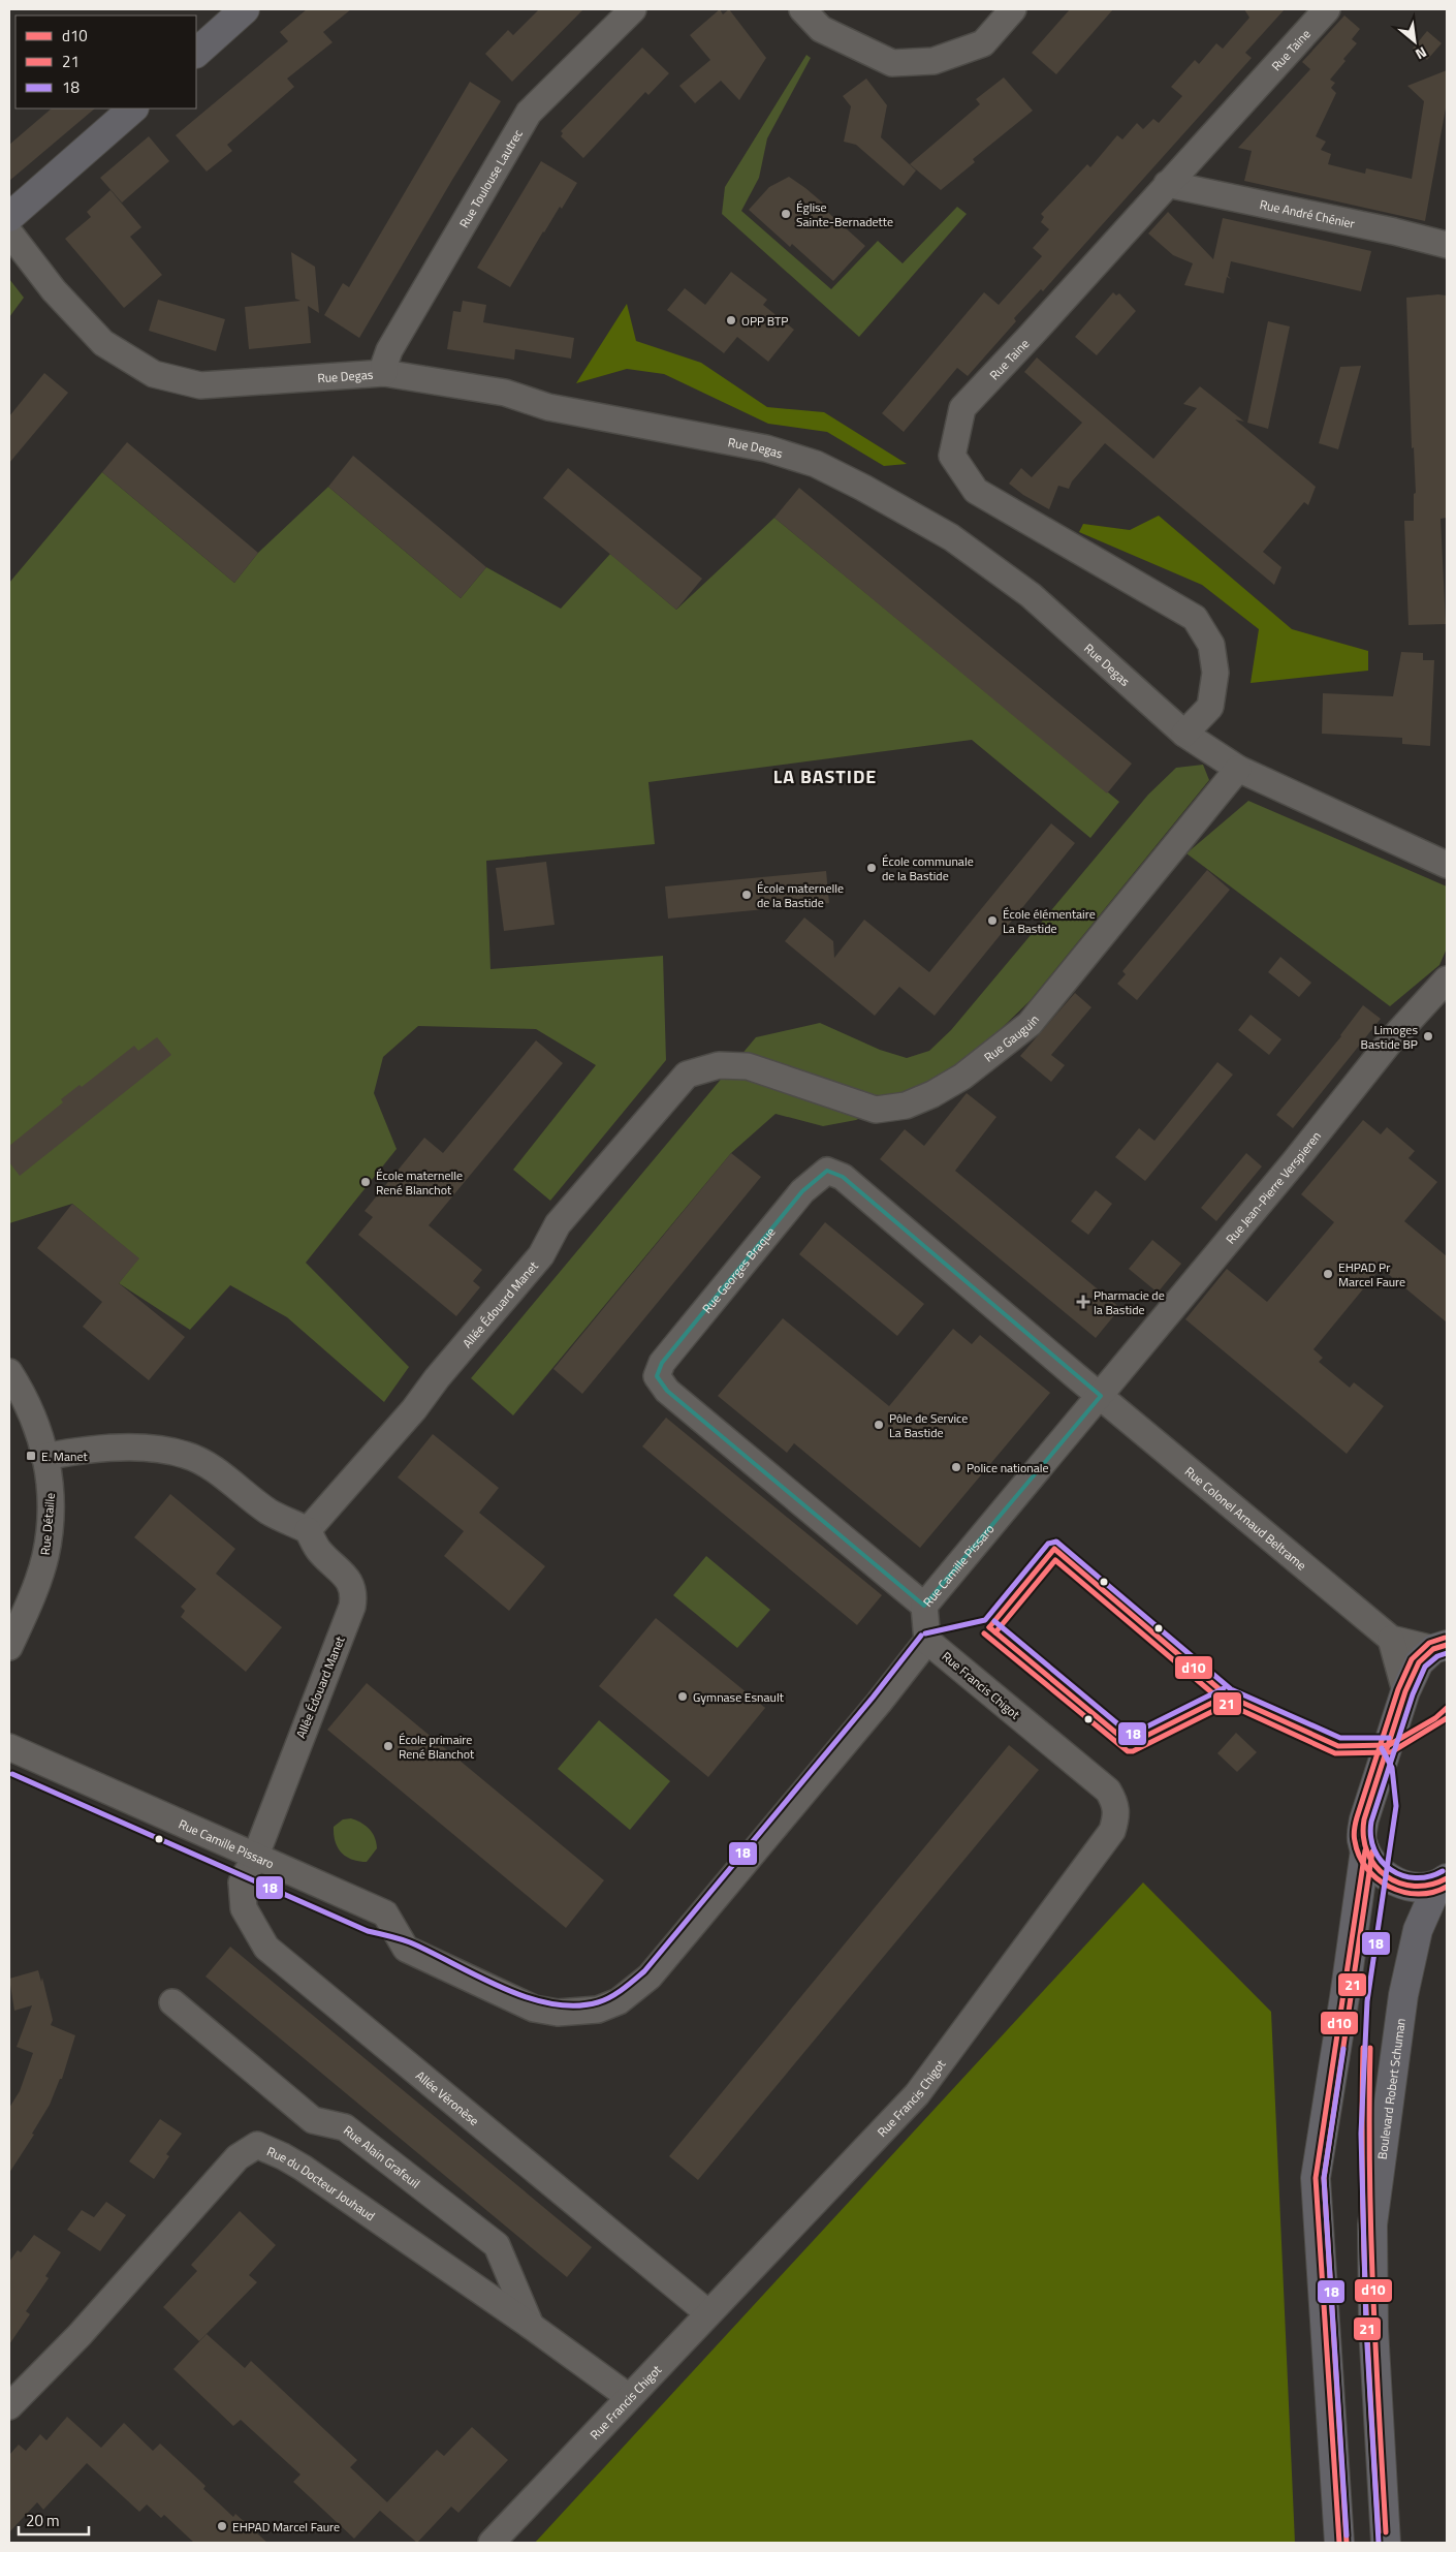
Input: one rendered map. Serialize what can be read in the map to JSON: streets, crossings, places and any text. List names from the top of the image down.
{
  "streets": {
    "main road": ["Boulevard Robert Schuman"],
    "street": [
      "Rue Taine",
      "Rue Toulouse Lautrec",
      "Rue André Chénier",
      "Rue Degas",
      "Rue Gauguin",
      "Rue Jean-Pierre Verspieren",
      "Rue Georges Braque",
      "Allée Édouard Manet",
      "Rue Colonel Arnaud Beltrame",
      "Rue Détaille",
      "Rue Camille Pissaro",
      "Rue Francis Chigot",
      "Allée Véronèse",
      "Rue Alain Grafeuil",
      "Rue du Docteur Jouhaud"
    ]
  },
  "crossings": [
    ["Rue Taine", "Rue André Chénier"],
    ["Rue Taine", "Rue Degas"],
    ["Rue Toulouse Lautrec", "Rue Degas"],
    ["Rue Degas", "Rue Gauguin"],
    ["Rue Gauguin", "Allée Édouard Manet"],
    ["Rue Jean-Pierre Verspieren", "Rue Georges Braque"],
    ["Rue Jean-Pierre Verspieren", "Rue Colonel Arnaud Beltrame"],
    ["Rue Jean-Pierre Verspieren", "Rue Camille Pissaro"],
    ["Rue Georges Braque", "Rue Colonel Arnaud Beltrame"],
    ["Rue Georges Braque", "Rue Camille Pissaro"],
    ["Allée Édouard Manet", "Rue Camille Pissaro"],
    ["Allée Édouard Manet", "Allée Véronèse"],
    ["Rue Colonel Arnaud Beltrame", "Rue Camille Pissaro"],
    ["Rue Camille Pissaro", "Rue Francis Chigot"],
    ["Rue Camille Pissaro", "Allée Véronèse"],
    ["Rue Francis Chigot", "Allée Véronèse"],
    ["Rue Francis Chigot", "Rue du Docteur Jouhaud"],
    ["Rue Alain Grafeuil", "Rue du Docteur Jouhaud"]
  ],
  "districts": ["LA BASTIDE"],
  "places": {
    "other": [
      "Église Sainte-Bernadette",
      "OPP BTP",
      "École communale de la Bastide",
      "École maternelle de la Bastide",
      "École élémentaire La Bastide",
      "Limoges Bastide BP",
      "École maternelle René Blanchot",
      "EHPAD Pr Marcel Faure",
      "Pôle de Service La Bastide",
      "Police nationale",
      "Gymnase Esnault",
      "École primaire René Blanchot",
      "EHPAD Marcel Faure"
    ],
    "health": ["Pharmacie de la Bastide"],
    "transit": ["E. Manet"]
  },
  "lines": ["transit line 18", "transit line d10", "transit line 21"],
  "legend": ["d10", "21", "18"],
  "scale_bar": "20 m",
  "north": "bottom right"
}
